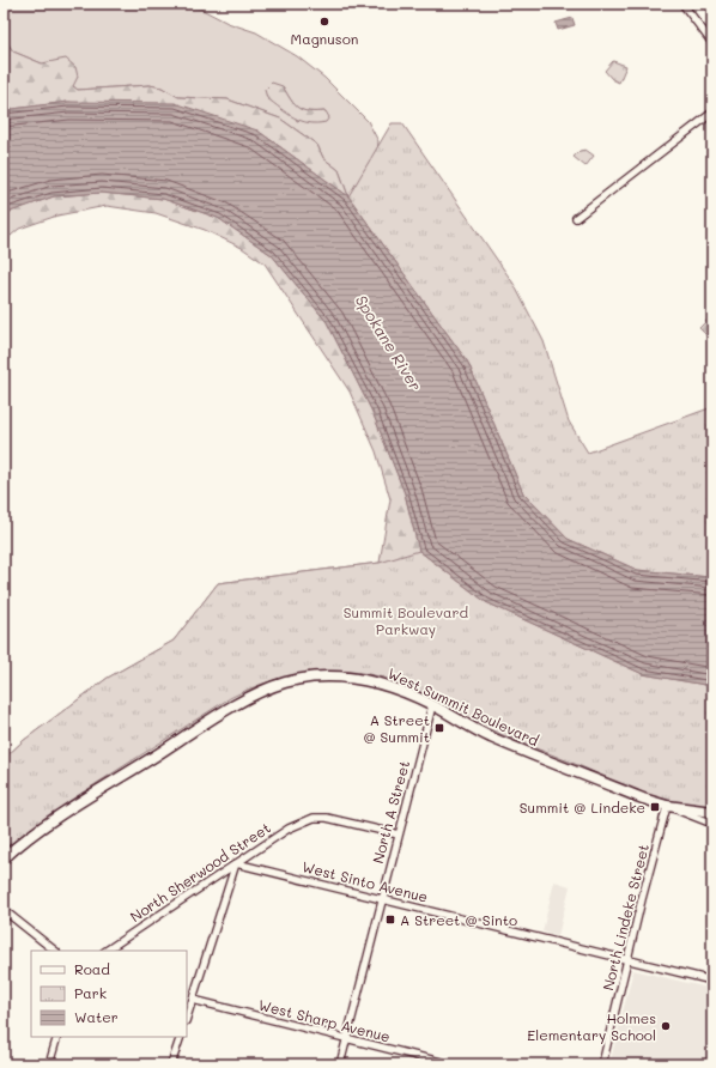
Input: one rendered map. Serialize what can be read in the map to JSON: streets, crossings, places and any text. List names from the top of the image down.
{
  "streets": {
    "street": [
      "West Summit Boulevard",
      "North A Street",
      "North Sherwood Street",
      "West Sinto Avenue",
      "North Lindeke Street",
      "West Sharp Avenue"
    ]
  },
  "crossings": [
    ["West Summit Boulevard", "North A Street"],
    ["West Summit Boulevard", "North Lindeke Street"],
    ["North A Street", "North Sherwood Street"],
    ["North A Street", "West Sinto Avenue"],
    ["North A Street", "West Sharp Avenue"],
    ["North Sherwood Street", "West Sinto Avenue"],
    ["West Sinto Avenue", "North Lindeke Street"]
  ],
  "water": ["Spokane River"],
  "parks": ["Summit Boulevard Parkway"],
  "places": {
    "other": ["Magnuson", "Holmes Elementary School"],
    "transit": ["A Street @ Summit", "Summit @ Lindeke", "A Street @ Sinto"]
  },
  "legend": ["Road", "Park", "Water"]
}
